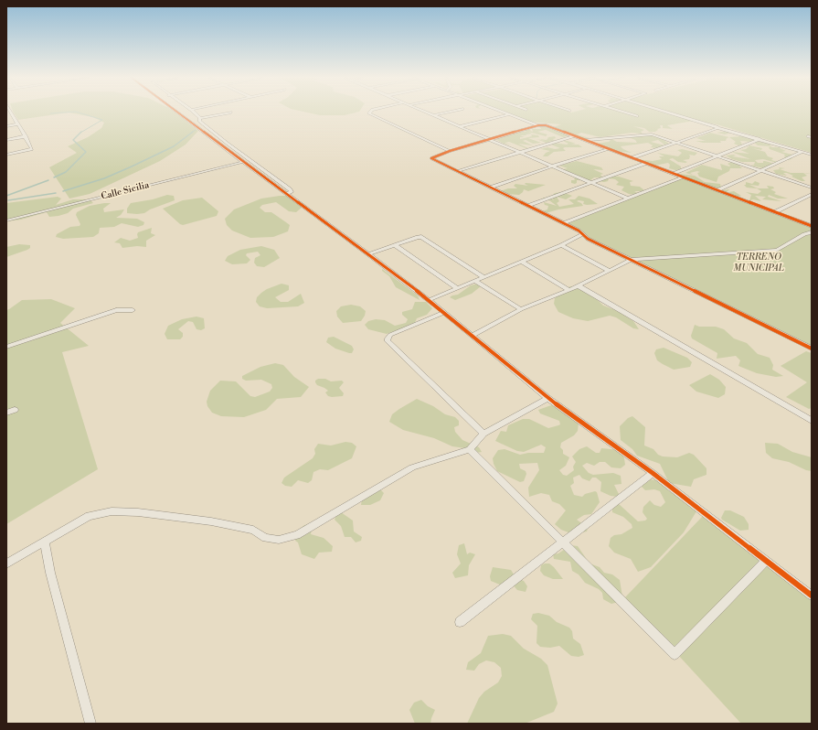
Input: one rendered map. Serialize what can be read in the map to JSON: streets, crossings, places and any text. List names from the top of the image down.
{
  "streets": {
    "street": ["Calle Sicilia"]
  },
  "parks": ["TERRENO MUNICIPAL"]
}
